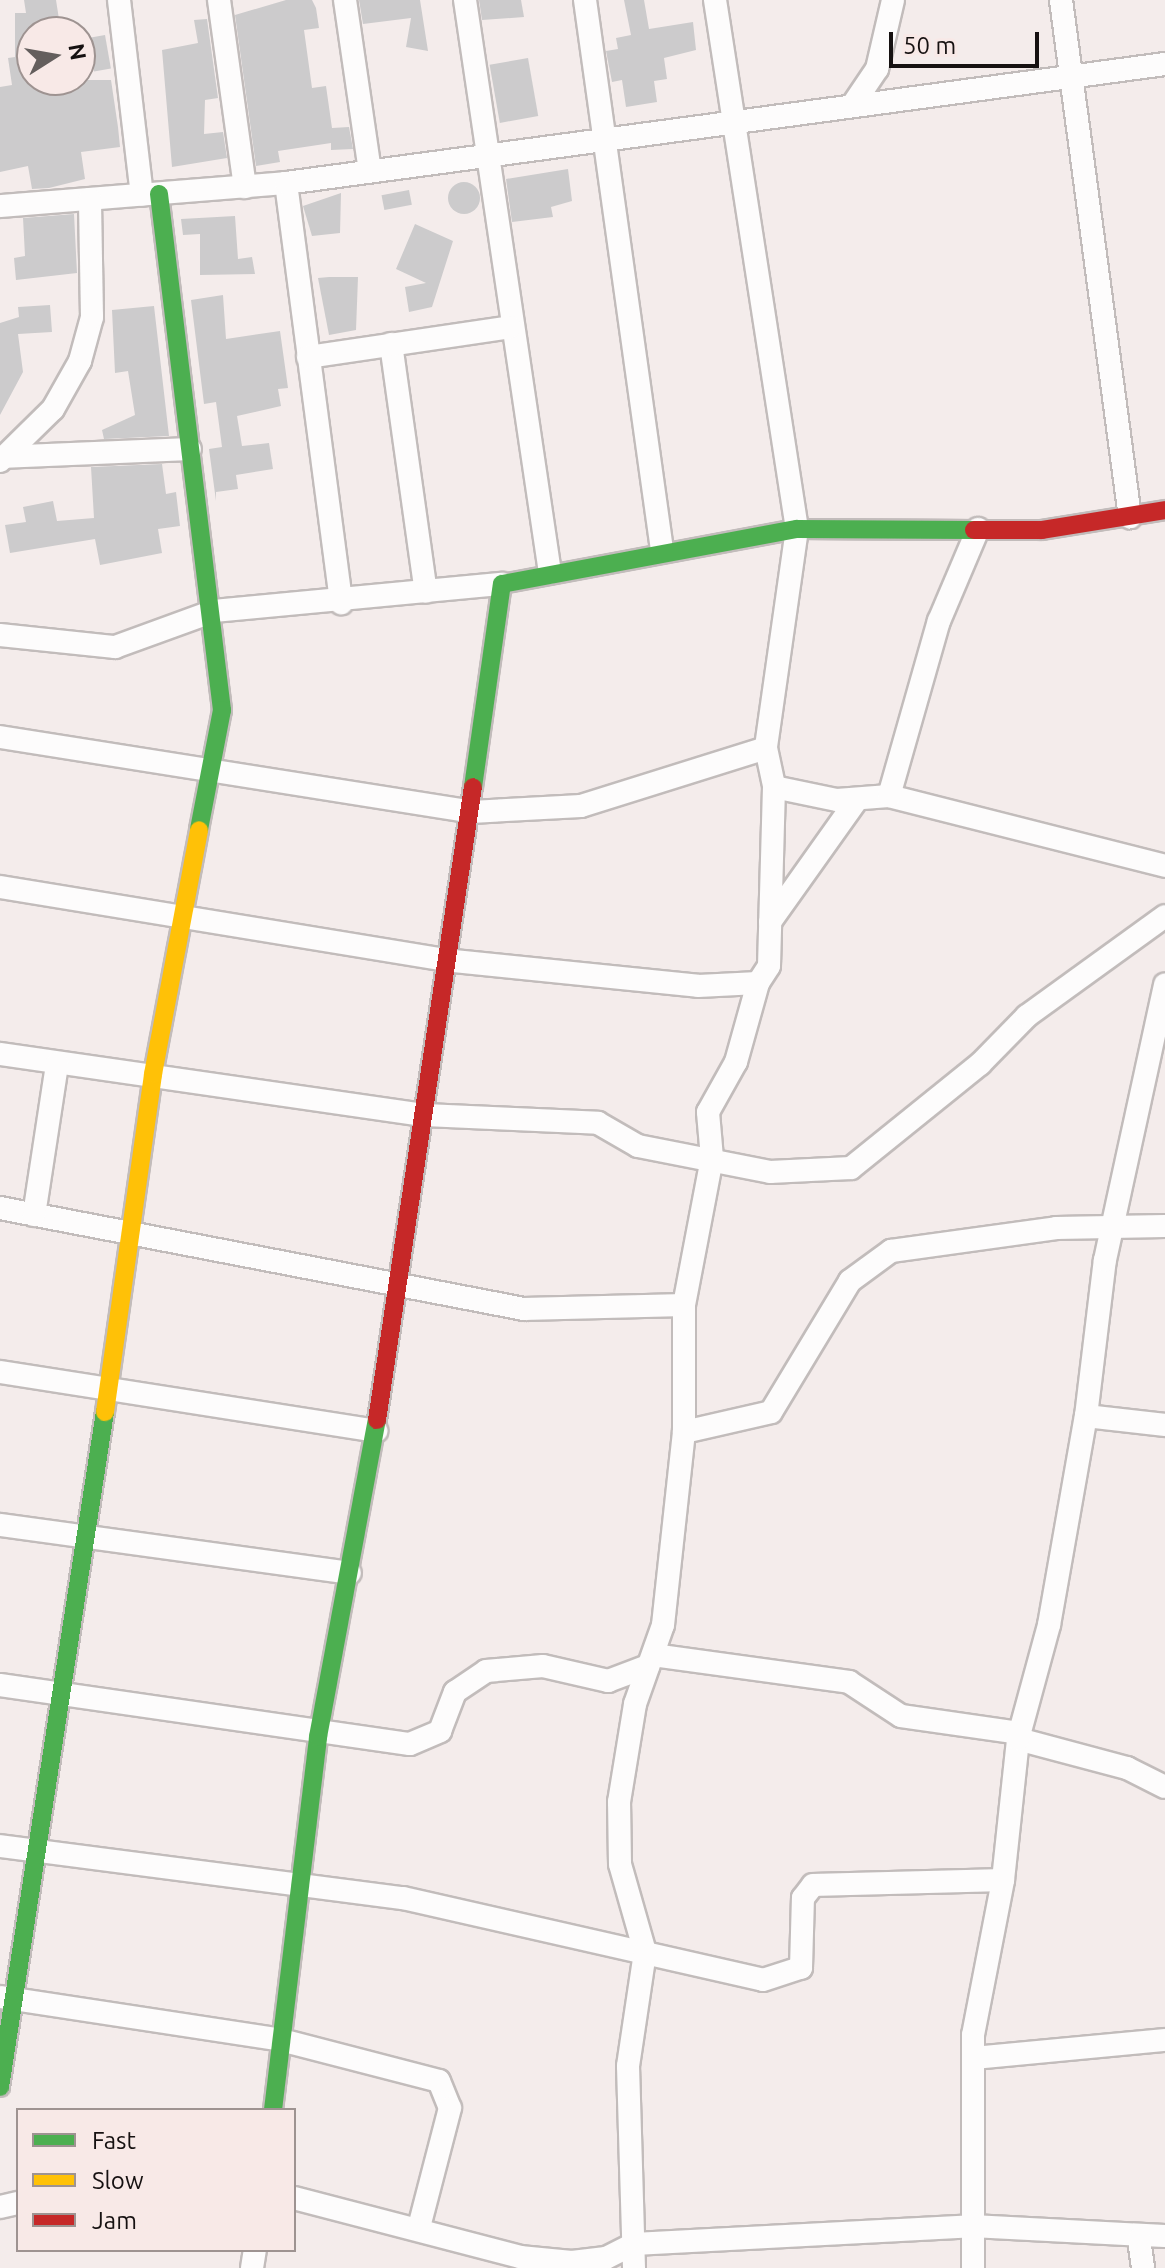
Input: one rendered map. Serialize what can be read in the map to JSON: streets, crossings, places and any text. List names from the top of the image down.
{
  "legend": ["Fast", "Slow", "Jam"],
  "scale_bar": "50 m",
  "north": "right"
}
